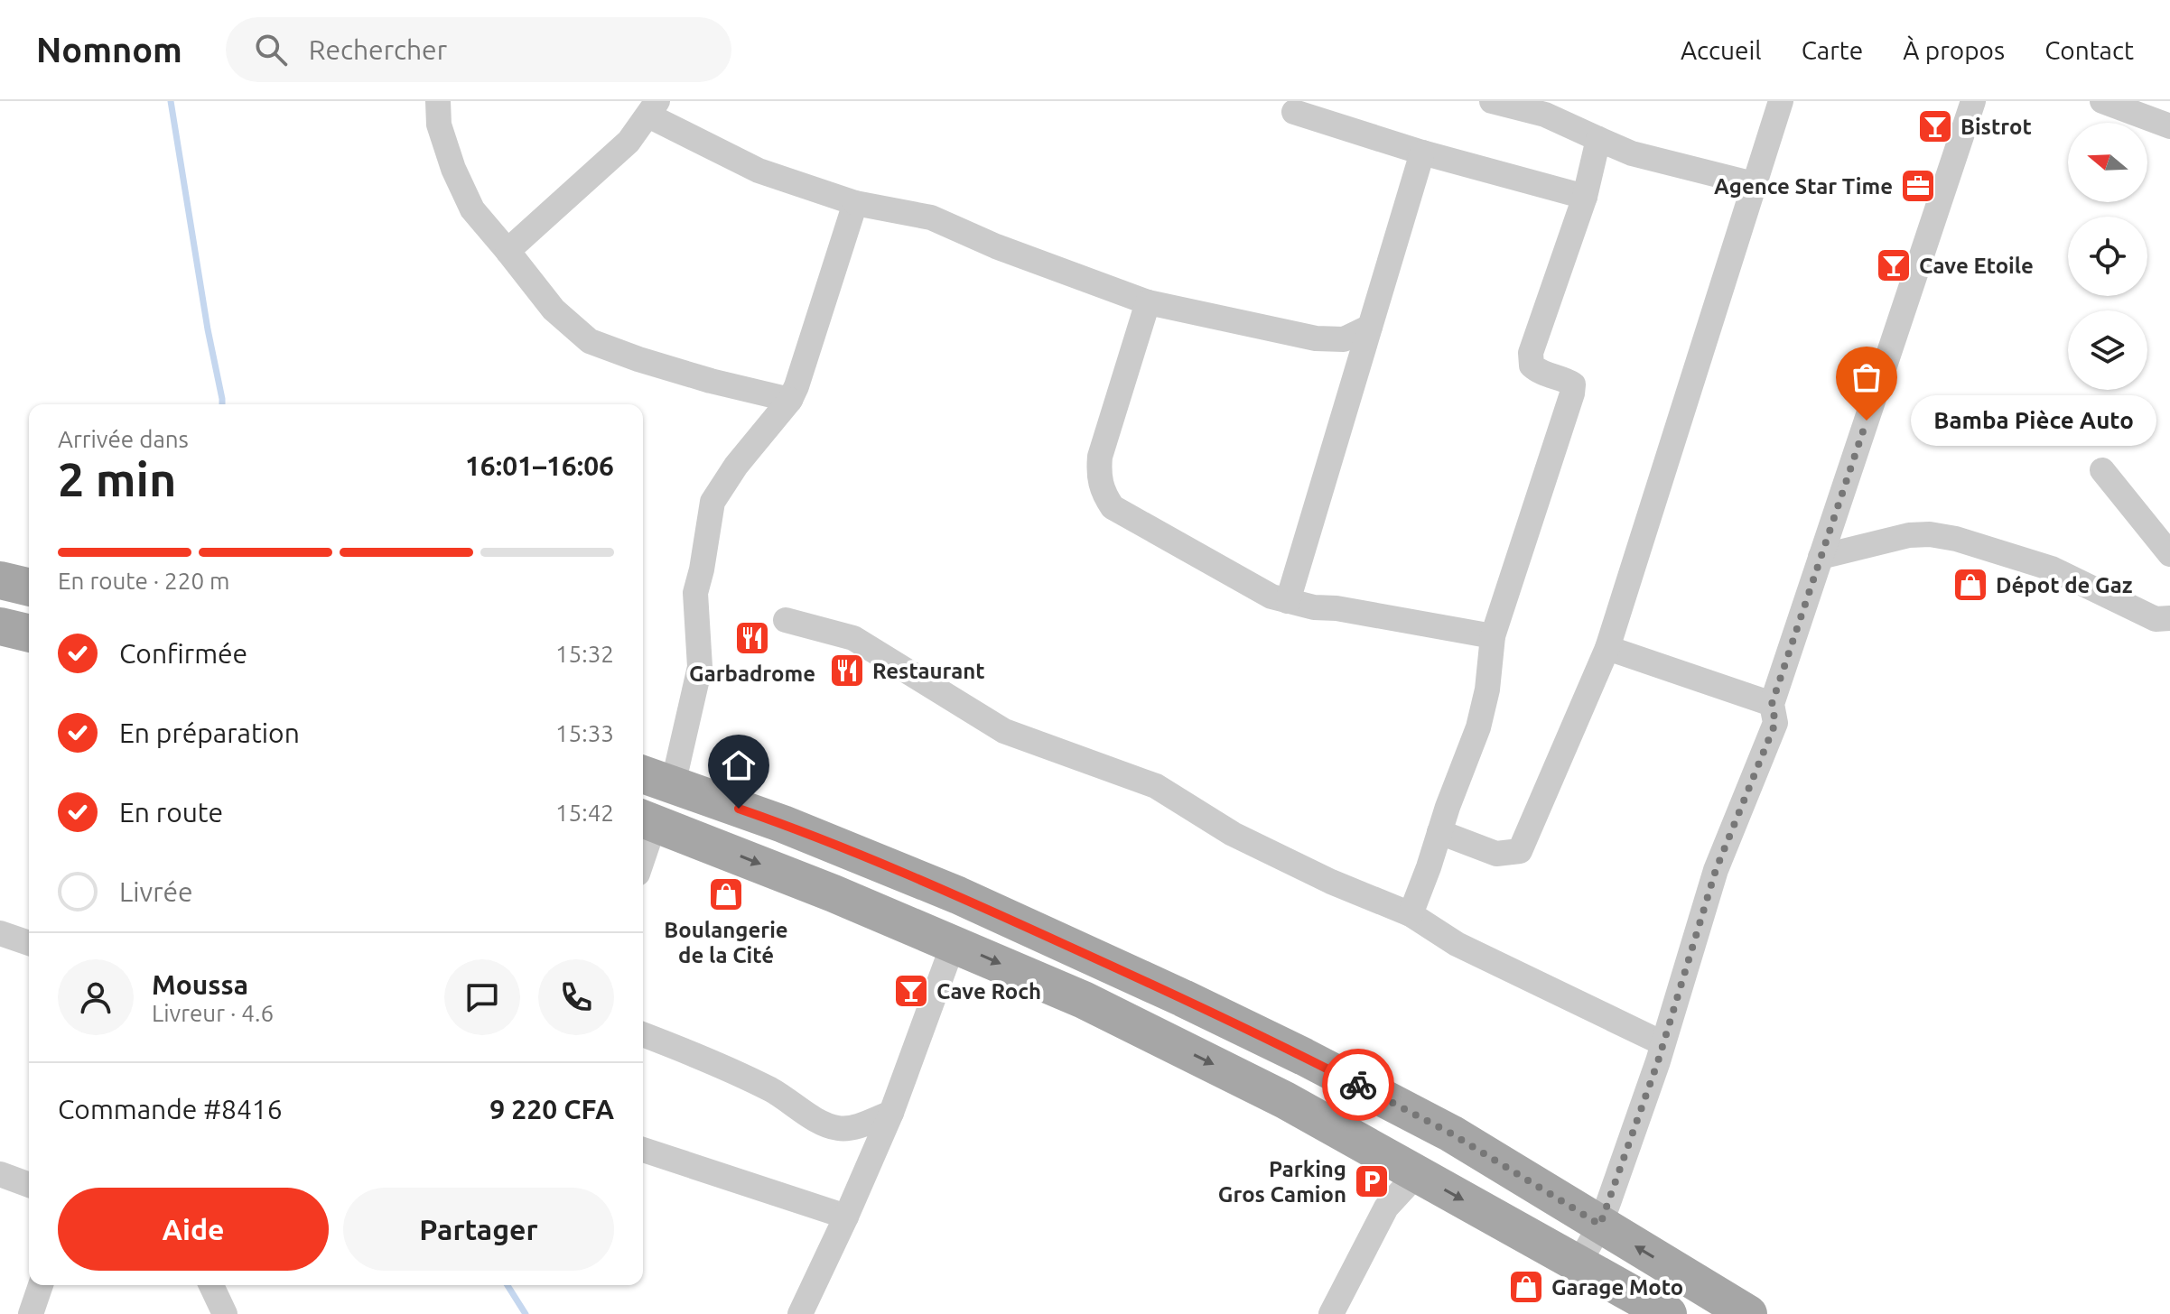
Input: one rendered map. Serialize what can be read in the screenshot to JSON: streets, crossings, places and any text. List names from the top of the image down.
{
  "places": {
    "bar": ["Bistrot", "Cave Etoile", "Cave Roch"],
    "office": ["Agence Star Time"],
    "other": ["Bamba Pièce Auto"],
    "shop": ["Dépot de Gaz", "Boulangerie de la Cité", "Garage Moto"],
    "restaurant": ["Garbadrome", "Restaurant"],
    "parking": ["Parking Gros Camion"]
  },
  "north": "left",
  "page": {
    "header": "Nomnom",
    "search": "Rechercher",
    "nav": [
      "Accueil",
      "Carte",
      "À propos",
      "Contact"
    ],
    "bubble": "Bamba Pièce Auto",
    "heading": ["2 min", "Arrivée dans", "16:01–16:06"],
    "panel": [
      "Moussa",
      "Livreur · 4.6",
      "Commande #8416",
      "9 220 CFA"
    ],
    "bar": "En route · 220 m",
    "list": [
      ["Confirmée", "15:32"],
      ["En préparation", "15:33"],
      ["En route", "15:42"],
      "Livrée"
    ],
    "buttons": ["Aide", "Partager"]
  }
}
